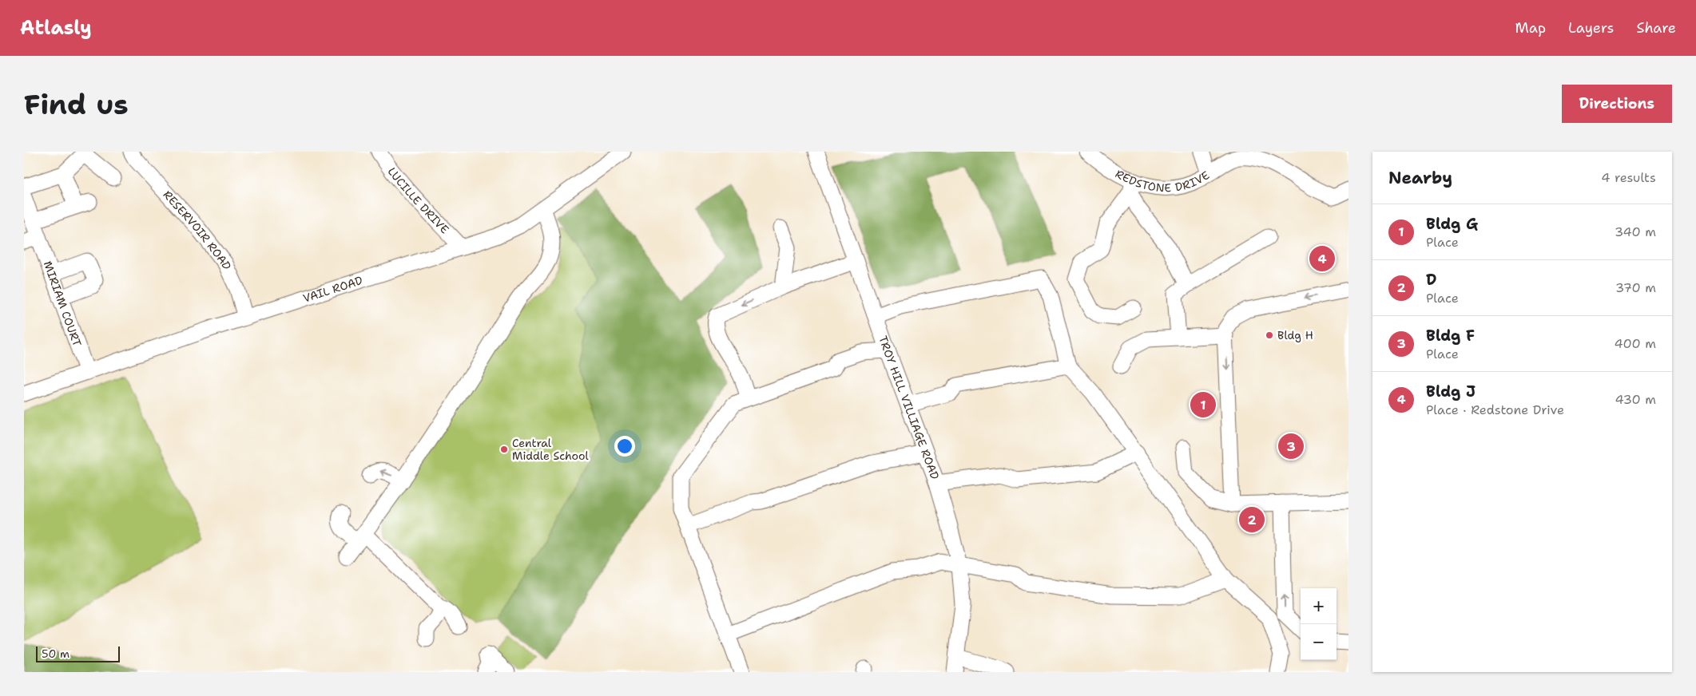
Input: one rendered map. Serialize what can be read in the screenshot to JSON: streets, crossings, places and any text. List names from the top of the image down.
{
  "streets": {
    "street": [
      "REDSTONE DRIVE",
      "LUCILLE DRIVE",
      "RESERVOIR ROAD",
      "VAIL ROAD",
      "MIRIAM COURT",
      "TROY HILL VILLIAGE ROAD"
    ]
  },
  "crossings": [
    ["LUCILLE DRIVE", "VAIL ROAD"],
    ["RESERVOIR ROAD", "VAIL ROAD"],
    ["VAIL ROAD", "MIRIAM COURT"]
  ],
  "places": ["Bldg H", "Central Middle School"],
  "scale_bar": "50 m",
  "page": {
    "header": "Atlasly",
    "nav": ["Map", "Layers", "Share"],
    "buttons": "Directions",
    "title": "Find us",
    "heading": ["Nearby", "4 results"],
    "list": [
      {
        "mark": "1",
        "name": "Bldg G",
        "note": "Place",
        "value": "340 m"
      },
      {
        "mark": "2",
        "name": "D",
        "note": "Place",
        "value": "370 m"
      },
      {
        "mark": "3",
        "name": "Bldg F",
        "note": "Place",
        "value": "400 m"
      },
      {
        "mark": "4",
        "name": "Bldg J",
        "note": "Place · Redstone Drive",
        "value": "430 m"
      }
    ],
    "pins": [
      "4",
      "1",
      "3",
      "2"
    ],
    "map_buttons": ["+", "−"],
    "scale": "50 m"
  }
}
